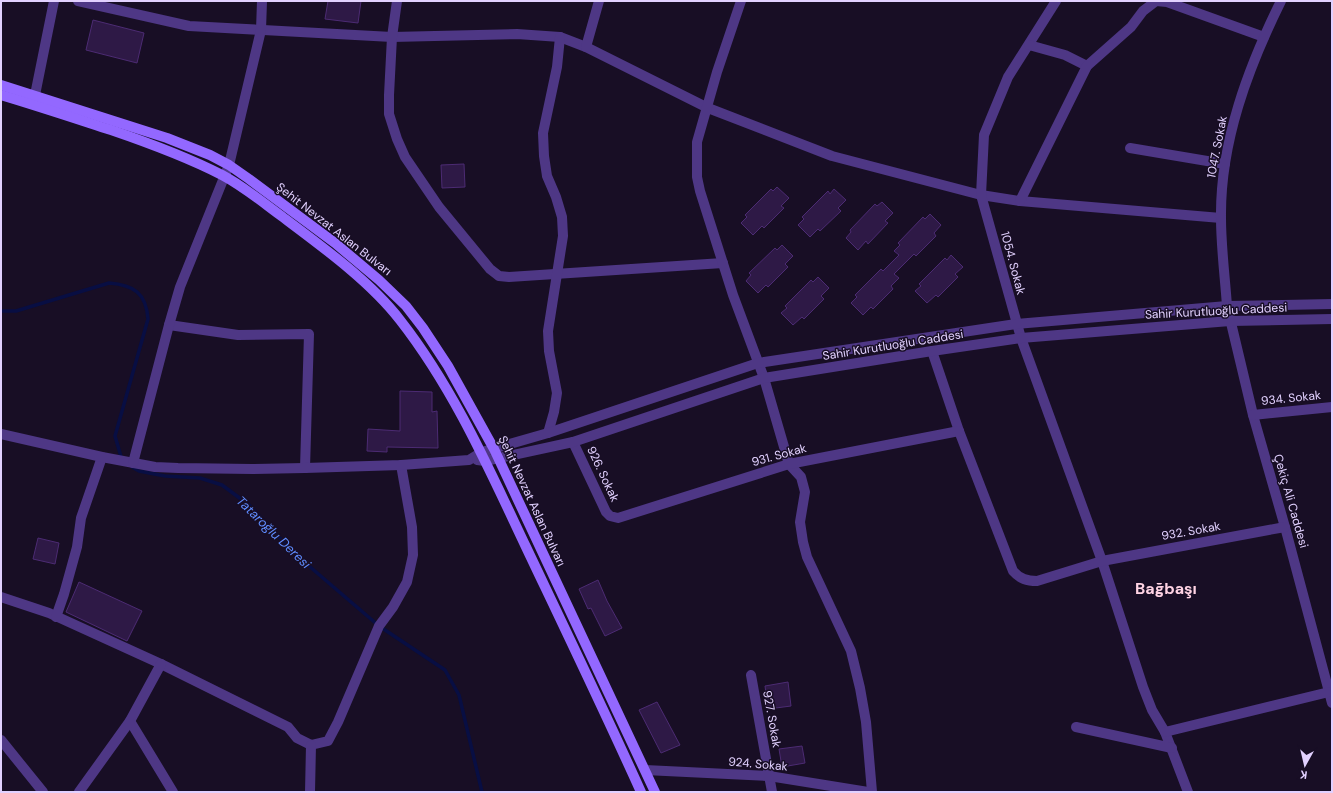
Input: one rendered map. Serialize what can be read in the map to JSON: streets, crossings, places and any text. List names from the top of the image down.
{
  "streets": {
    "main road": ["Şehit Nevzat Aslan Bulvarı"],
    "street": [
      "1047. Sokak",
      "1054. Sokak",
      "Sahir Kurutluoğlu Caddesi",
      "934. Sokak",
      "931. Sokak",
      "926. Sokak",
      "Çekiç Ali Caddesi",
      "932. Sokak",
      "927. Sokak",
      "924. Sokak"
    ]
  },
  "crossings": [
    ["1047. Sokak", "Sahir Kurutluoğlu Caddesi"],
    ["1047. Sokak", "Çekiç Ali Caddesi"],
    ["Şehit Nevzat Aslan Bulvarı", "Sahir Kurutluoğlu Caddesi"],
    ["Şehit Nevzat Aslan Bulvarı", "924. Sokak"],
    ["1054. Sokak", "Sahir Kurutluoğlu Caddesi"],
    ["1054. Sokak", "932. Sokak"],
    ["Sahir Kurutluoğlu Caddesi", "926. Sokak"],
    ["Sahir Kurutluoğlu Caddesi", "Çekiç Ali Caddesi"],
    ["934. Sokak", "Çekiç Ali Caddesi"],
    ["931. Sokak", "926. Sokak"],
    ["931. Sokak", "932. Sokak"],
    ["Çekiç Ali Caddesi", "932. Sokak"],
    ["927. Sokak", "924. Sokak"]
  ],
  "districts": ["Bağbaşı"],
  "water": ["Tataroğlu Deresi"],
  "north": "bottom"
}
